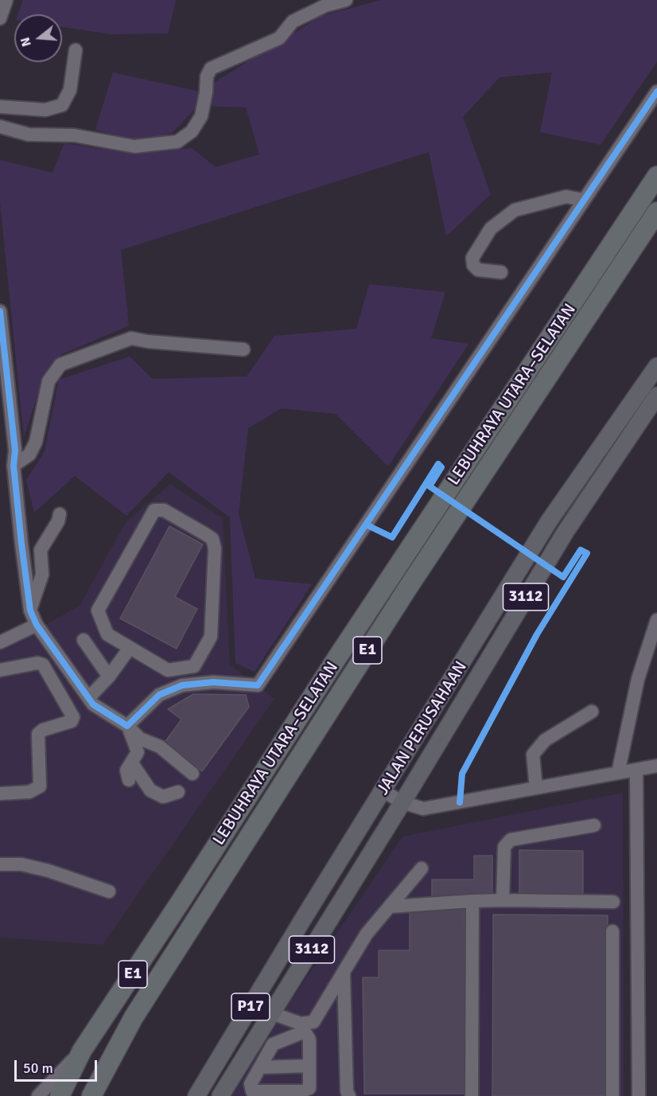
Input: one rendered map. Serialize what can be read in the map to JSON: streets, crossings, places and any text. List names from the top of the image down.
{
  "streets": {
    "highway": ["LEBUHRAYA UTARA–SELATAN", "E1"],
    "main road": ["3112", "JALAN PERUSAHAAN", "P17"]
  },
  "scale_bar": "50 m",
  "north": "left"
}
